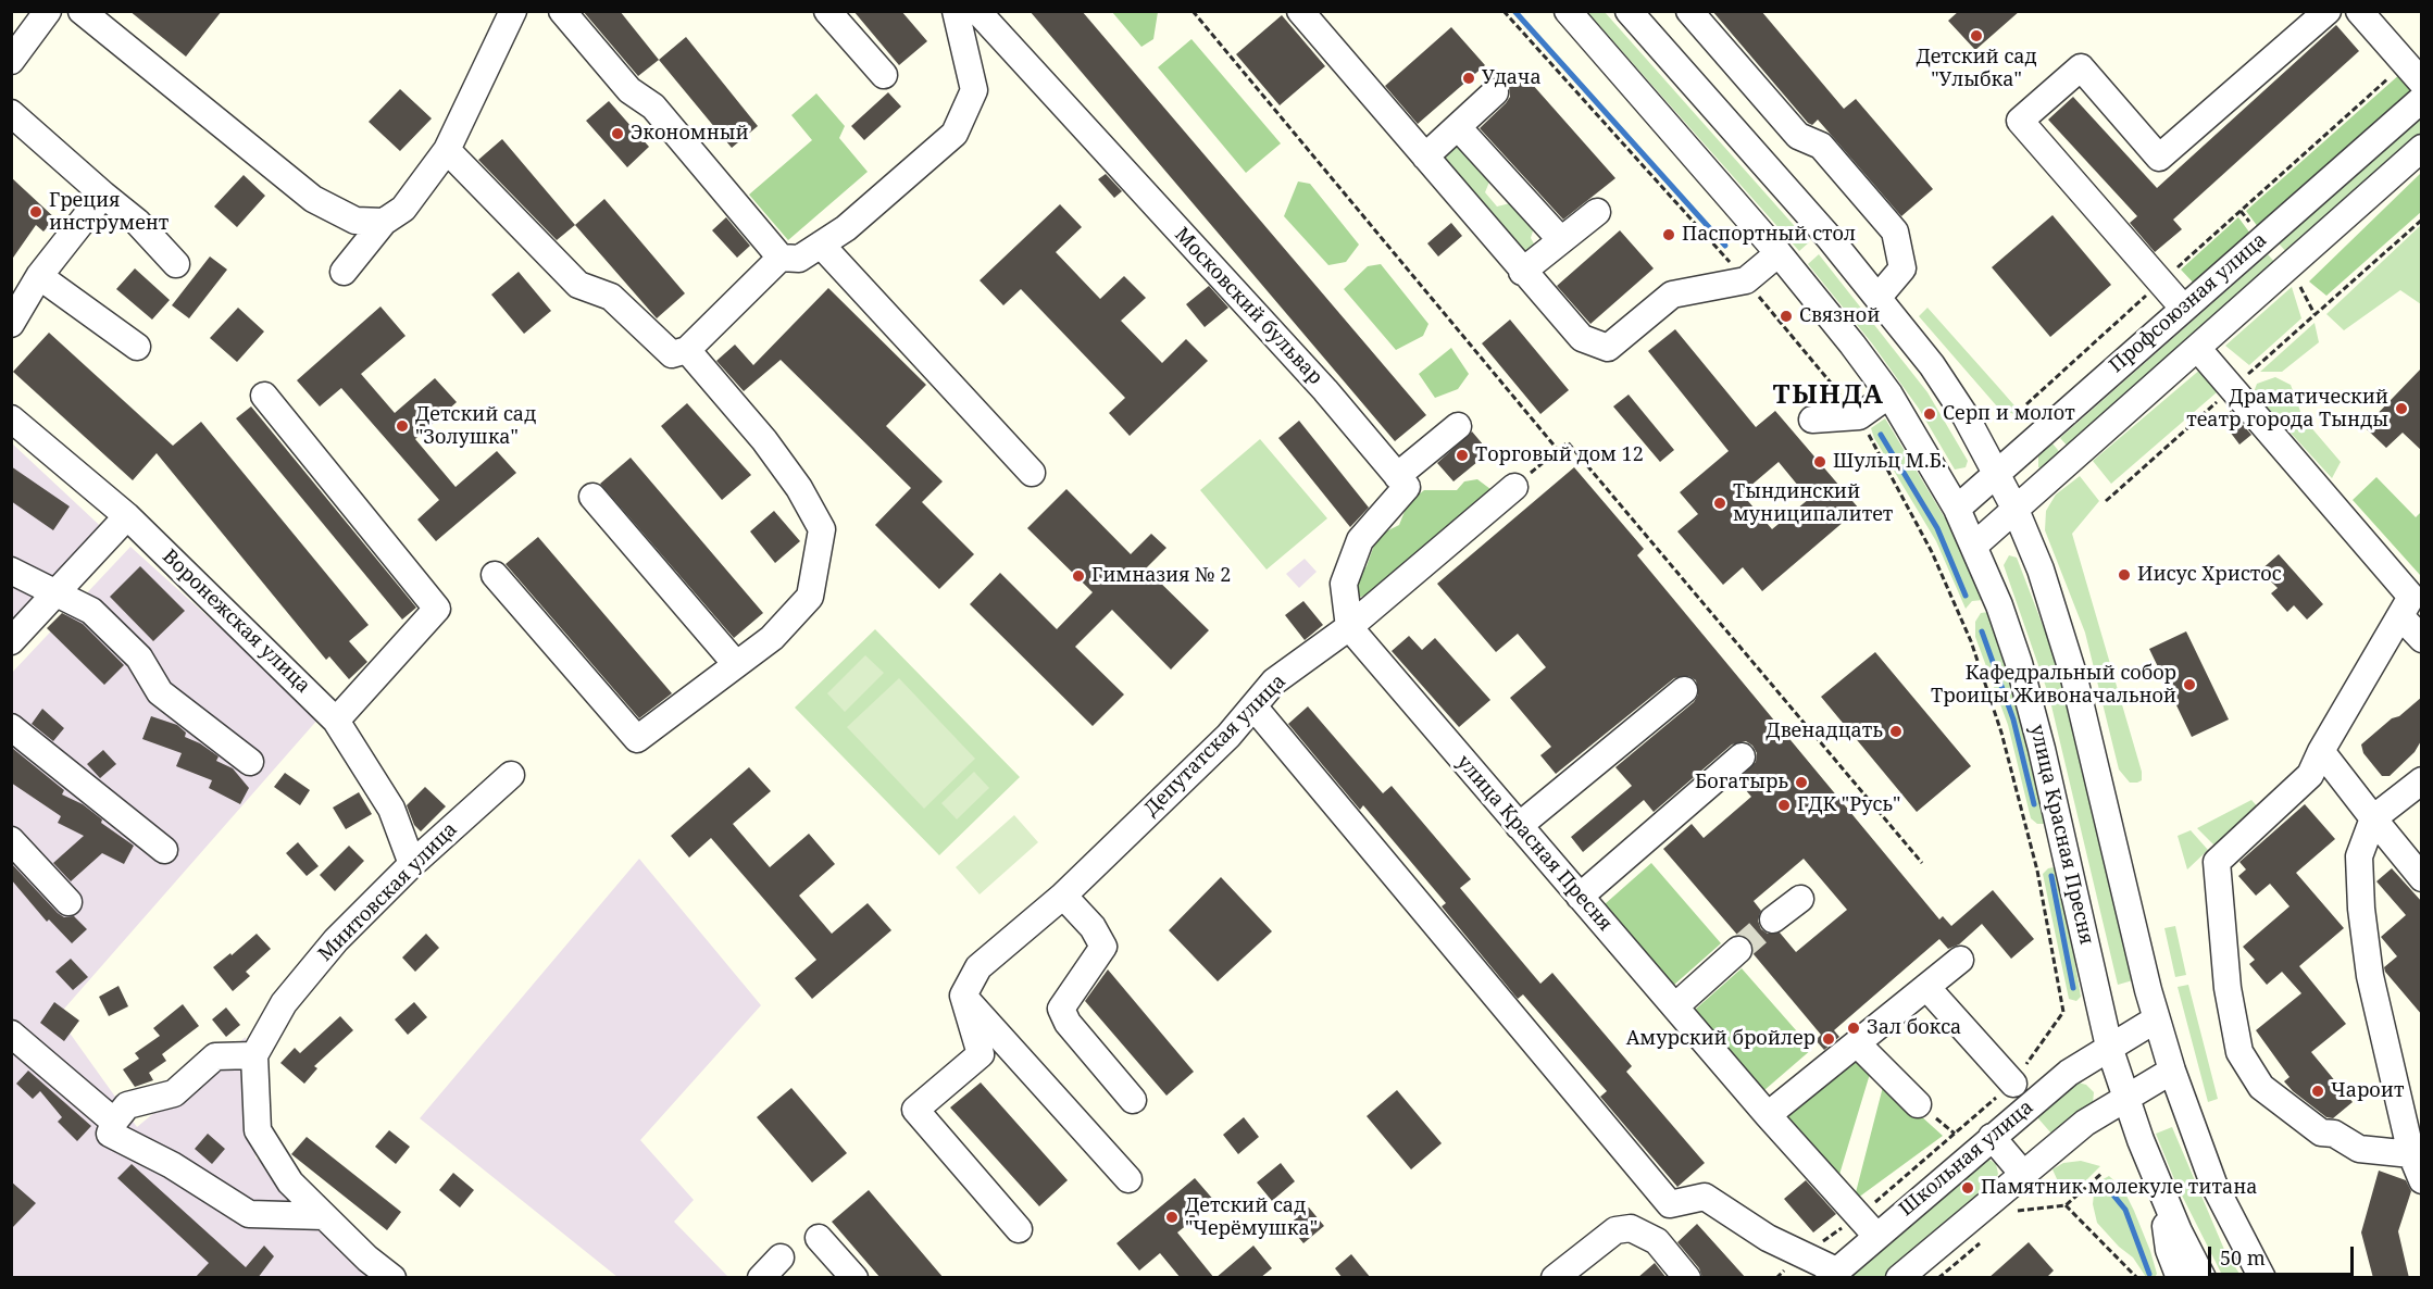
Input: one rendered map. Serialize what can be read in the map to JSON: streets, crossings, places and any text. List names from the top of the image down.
{
  "streets": {
    "street": [
      "Профсоюзная улица",
      "Московский бульвар",
      "Воронежская улица",
      "Депутатская улица",
      "улица Красная Пресня",
      "Миитовская улица",
      "Школьная улица"
    ]
  },
  "crossings": [
    ["Профсоюзная улица", "улица Красная Пресня"],
    ["Воронежская улица", "Миитовская улица"],
    ["Депутатская улица", "улица Красная Пресня"],
    ["улица Красная Пресня", "Школьная улица"]
  ],
  "districts": ["ТЫНДА"],
  "places": [
    "Детский сад \"Улыбка\"",
    "Удача",
    "Экономный",
    "Греция инструмент",
    "Паспортный стол",
    "Связной",
    "Драматический театр города Тынды",
    "Серп и молот",
    "Детский сад \"Золушка\"",
    "Торговый дом 12",
    "Шульц М.Б.",
    "Тындинский муниципалитет",
    "Иисус Христос",
    "Гимназия № 2",
    "Кафедральный собор Троицы Живоначальной",
    "Двенадцать",
    "Богатырь",
    "ГДК \"Русь\"",
    "Зал бокса",
    "Амурский бройлер",
    "Чароит",
    "Памятник молекуле титана",
    "Детский сад \"Черёмушка\""
  ],
  "scale_bar": "50 m"
}
